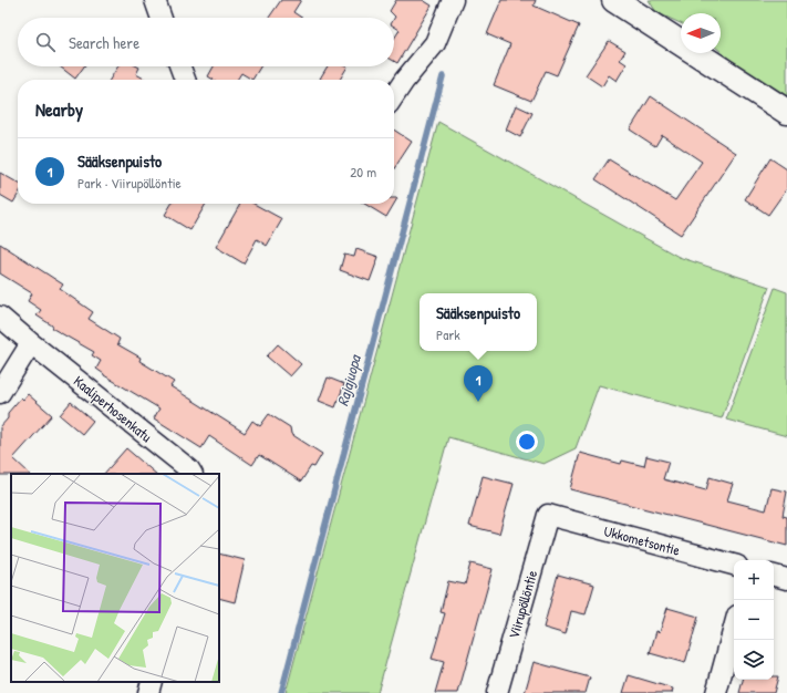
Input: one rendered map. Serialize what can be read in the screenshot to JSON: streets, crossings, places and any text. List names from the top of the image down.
{
  "streets": {
    "street": ["Kaaliperhosenkatu", "Ukkometsontie", "Viirupöllöntie"]
  },
  "crossings": [
    ["Ukkometsontie", "Viirupöllöntie"]
  ],
  "water": ["Rajajuopa"],
  "north": "left",
  "page": {
    "search": "Search here",
    "heading": "Nearby",
    "list": [
      {
        "mark": "1",
        "name": "Sääksenpuisto",
        "note": "Park · Viirupöllöntie",
        "value": "20 m"
      }
    ],
    "popup": ["Sääksenpuisto", "Park"],
    "pins": "1",
    "map_buttons": ["+", "−"]
  }
}
